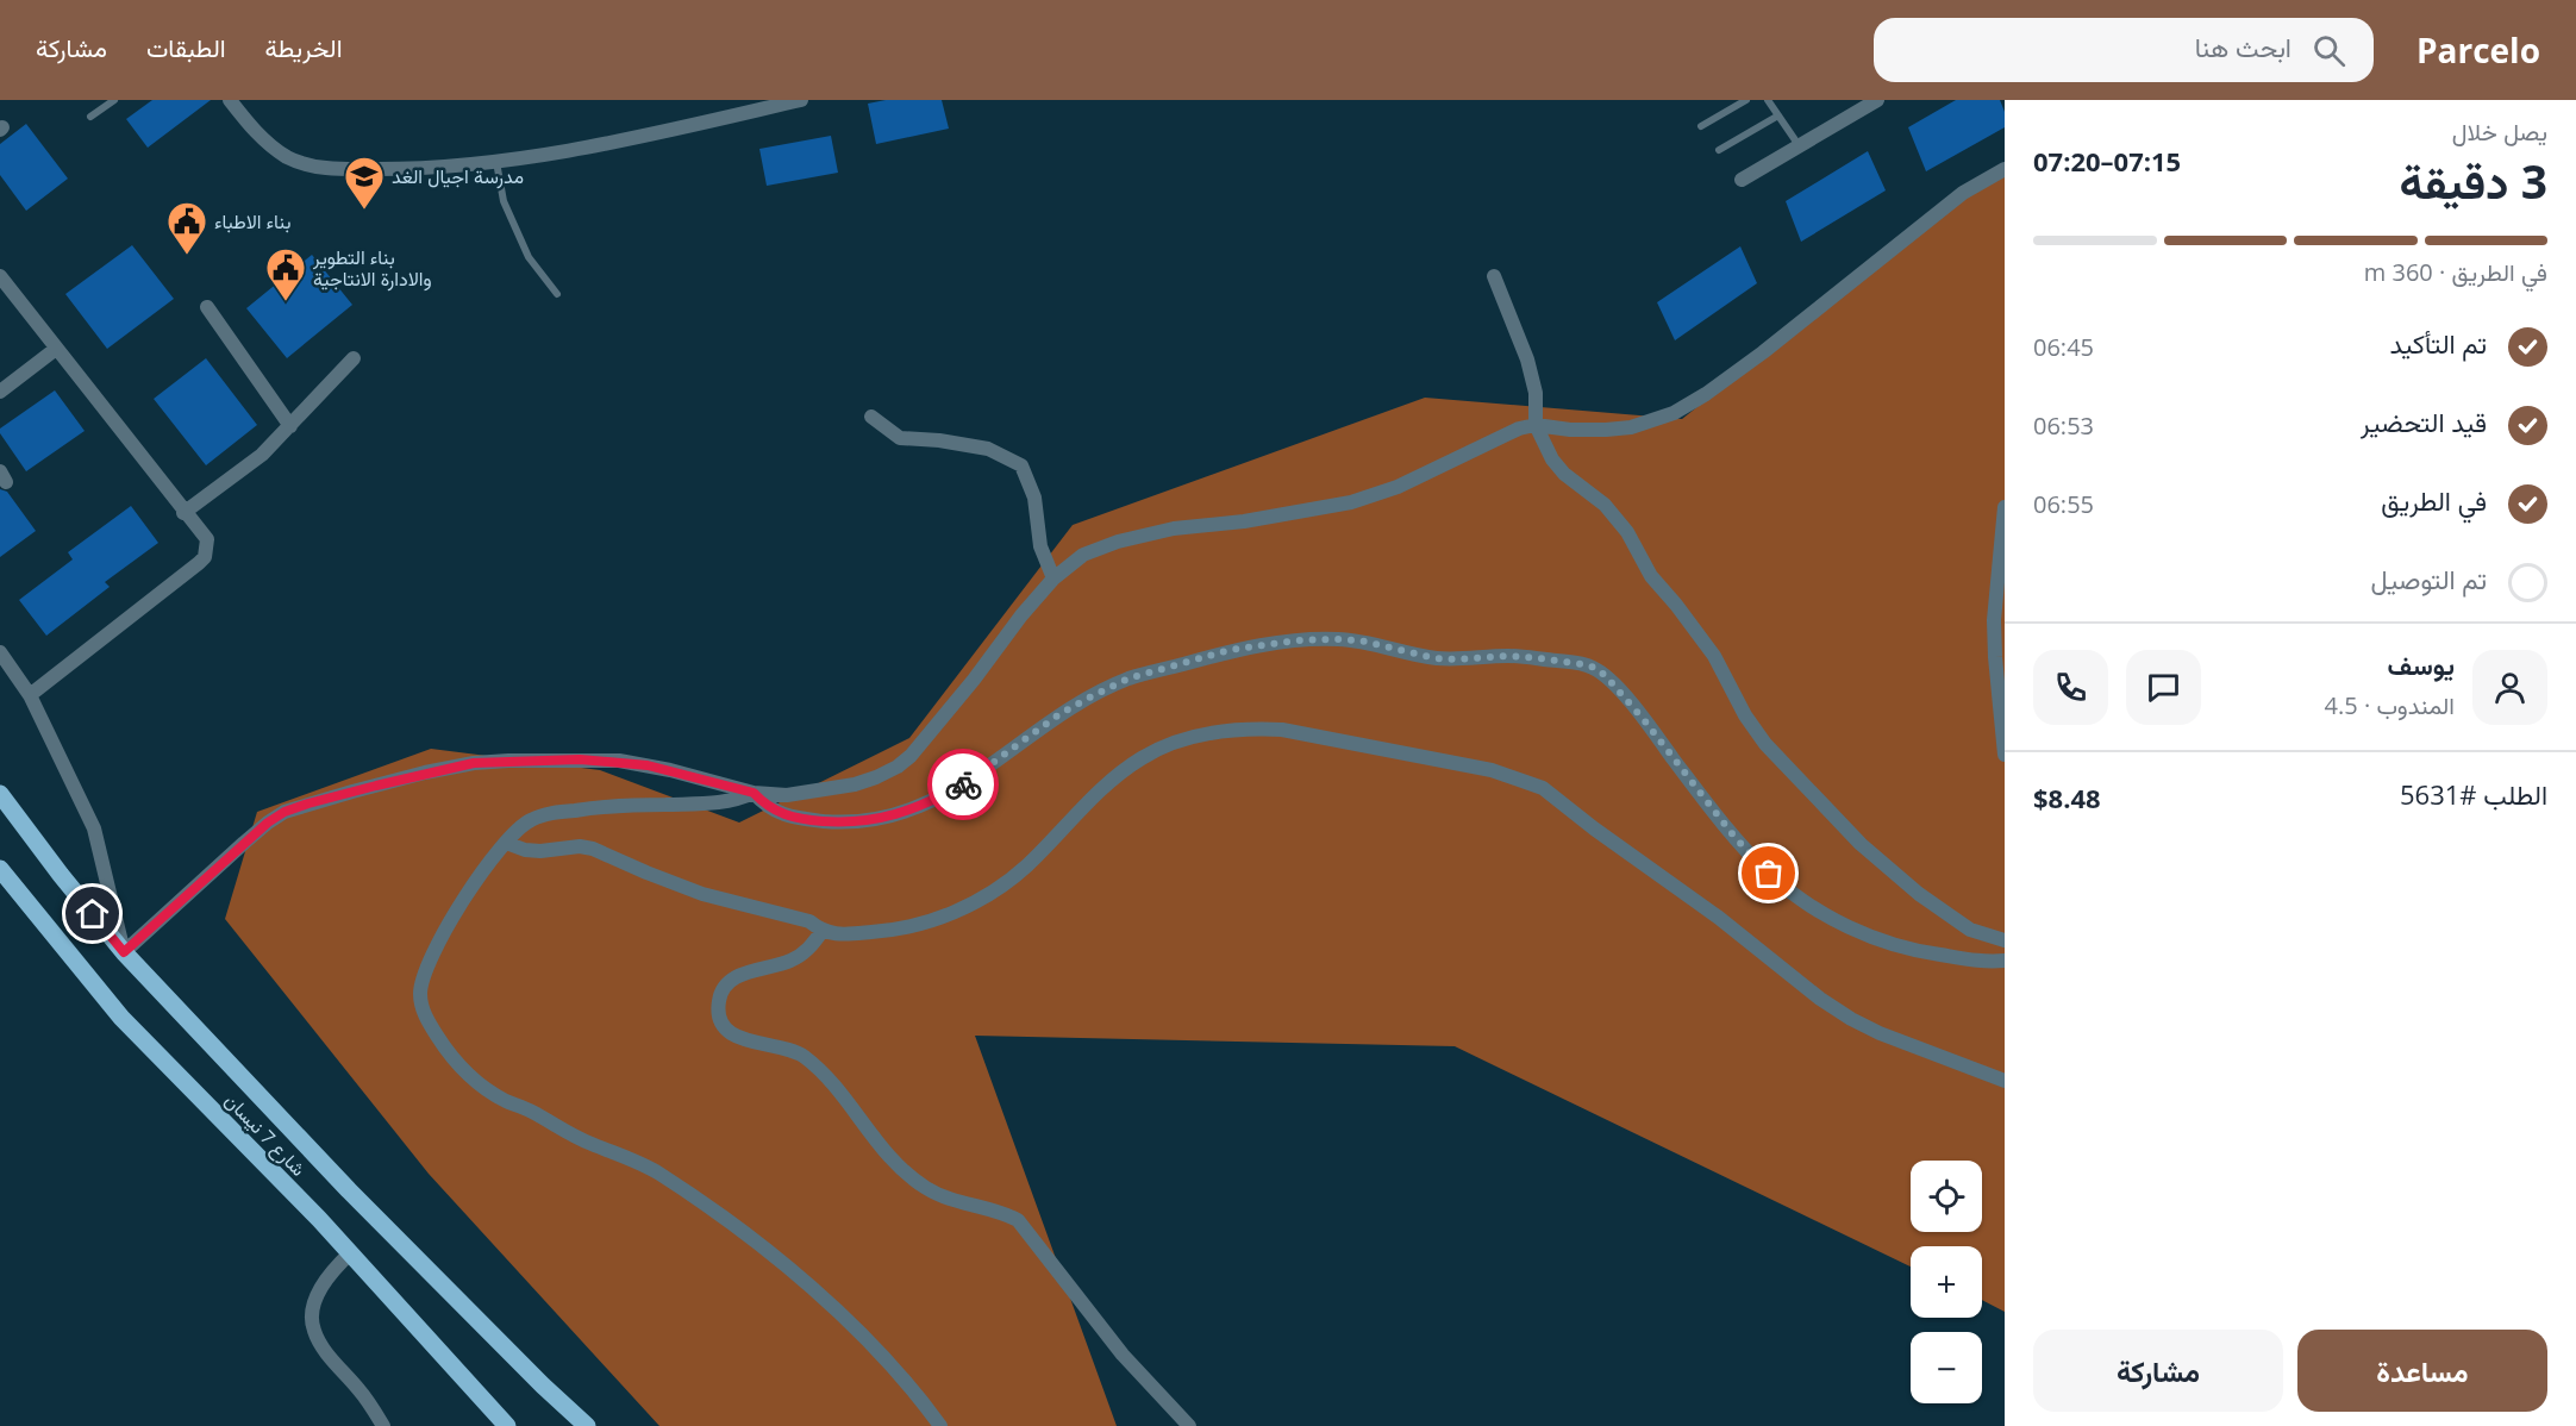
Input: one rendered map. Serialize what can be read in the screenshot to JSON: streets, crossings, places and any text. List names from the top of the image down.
{
  "streets": {
    "main road": ["شارع 7 نيسان"]
  },
  "places": {
    "school or university": ["مدرسة اجيال الغد"],
    "public building": ["بناء الاطباء", "بناء التطوير والادارة الانتاجية"]
  },
  "page": {
    "header": "Parcelo",
    "search": "ابحث هنا",
    "nav": ["الخريطة", "الطبقات", "مشاركة"],
    "heading": ["3 دقيقة", "يصل خلال", "07:15–07:20"],
    "panel": [
      "يوسف",
      "المندوب · 4.5",
      "الطلب #5631",
      "$8.48"
    ],
    "bar": "في الطريق · 360 m",
    "list": [
      ["تم التأكيد", "06:45"],
      ["قيد التحضير", "06:53"],
      ["في الطريق", "06:55"],
      "تم التوصيل"
    ],
    "map_buttons": ["+", "−"],
    "buttons": ["مساعدة", "مشاركة"]
  }
}
